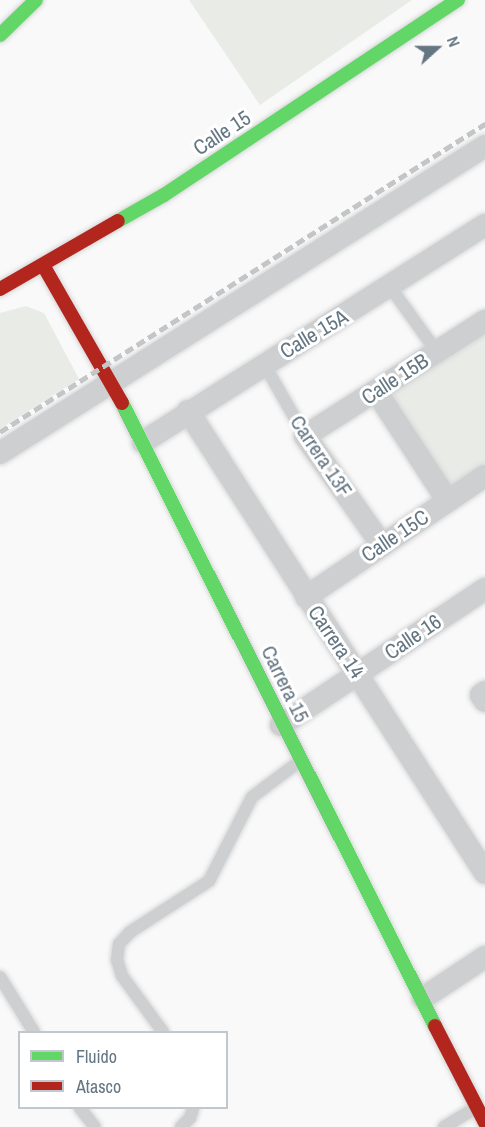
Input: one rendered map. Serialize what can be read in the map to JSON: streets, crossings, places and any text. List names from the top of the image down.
{
  "streets": {
    "street": [
      "Calle 15",
      "Calle 15A",
      "Calle 15B",
      "Carrera 13F",
      "Calle 15C",
      "Calle 16",
      "Carrera 14",
      "Carrera 15"
    ]
  },
  "crossings": [
    ["Calle 15", "Carrera 15"],
    ["Calle 15A", "Carrera 13F"],
    ["Calle 15A", "Carrera 14"],
    ["Calle 15A", "Carrera 15"],
    ["Calle 15B", "Carrera 13F"],
    ["Carrera 13F", "Calle 15C"],
    ["Calle 15C", "Carrera 14"],
    ["Calle 16", "Carrera 14"],
    ["Calle 16", "Carrera 15"]
  ],
  "legend": ["Fluido", "Atasco"],
  "north": "right"
}
